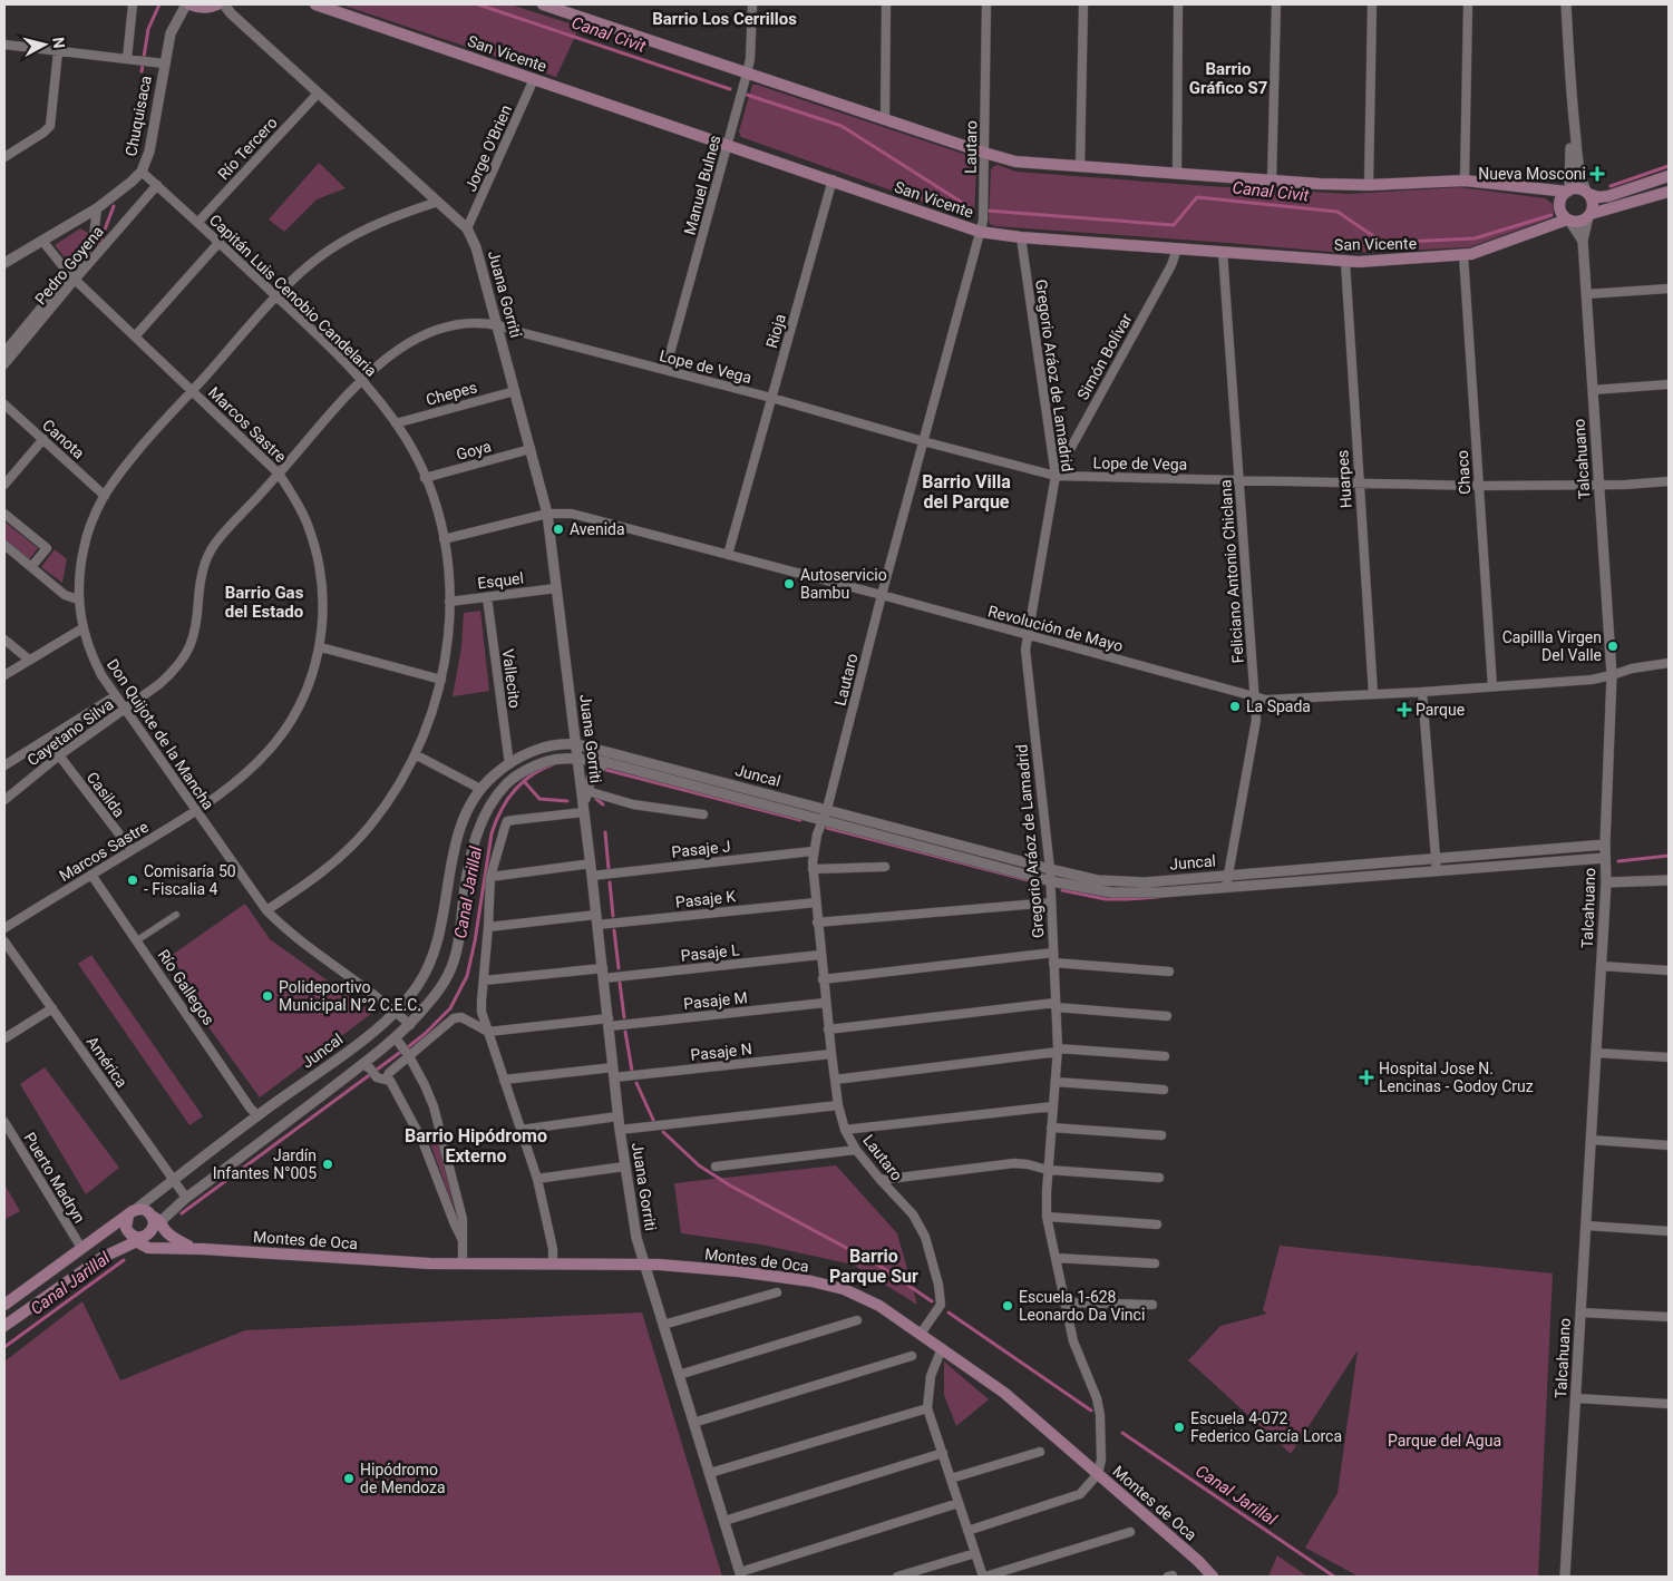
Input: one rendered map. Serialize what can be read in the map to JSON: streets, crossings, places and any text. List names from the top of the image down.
{
  "streets": {
    "main road": ["San Vicente", "Montes de Oca"],
    "street": [
      "Chuquisaca",
      "Lautaro",
      "Río Tercero",
      "Jorge O'Brien",
      "Manuel Bulnes",
      "Pedro Goyena",
      "Juana Gorriti",
      "Capitán Luis Cenobio Candelaria",
      "Rioja",
      "Simón Bolívar",
      "Lope de Vega",
      "Gregorio Aráoz de Lamadrid",
      "Chepes",
      "Marcos Sastre",
      "Canota",
      "Goya",
      "Talcahuano",
      "Chaco",
      "Huarpes",
      "Feliciano Antonio Chiclana",
      "Esquel",
      "Revolución de Mayo",
      "Vallecito",
      "Cayetano Silva",
      "Don Quijote de la Mancha",
      "Juncal",
      "Casilda",
      "Pasaje J",
      "Pasaje K",
      "Pasaje L",
      "Río Gallegos",
      "Pasaje M",
      "Pasaje N",
      "América",
      "Puerto Madryn"
    ]
  },
  "crossings": [
    ["San Vicente", "Lautaro"],
    ["San Vicente", "Jorge O'Brien"],
    ["San Vicente", "Manuel Bulnes"],
    ["San Vicente", "Rioja"],
    ["San Vicente", "Simón Bolívar"],
    ["San Vicente", "Gregorio Aráoz de Lamadrid"],
    ["San Vicente", "Talcahuano"],
    ["San Vicente", "Chaco"],
    ["San Vicente", "Huarpes"],
    ["San Vicente", "Feliciano Antonio Chiclana"],
    ["Chuquisaca", "Pedro Goyena"],
    ["Chuquisaca", "Capitán Luis Cenobio Candelaria"],
    ["Chuquisaca", "Marcos Sastre"],
    ["Lautaro", "Lope de Vega"],
    ["Lautaro", "Revolución de Mayo"],
    ["Lautaro", "Juncal"],
    ["Lautaro", "Pasaje J"],
    ["Lautaro", "Pasaje K"],
    ["Lautaro", "Pasaje L"],
    ["Lautaro", "Pasaje M"],
    ["Lautaro", "Pasaje N"],
    ["Lautaro", "Montes de Oca"],
    ["Río Tercero", "Juana Gorriti"],
    ["Río Tercero", "Capitán Luis Cenobio Candelaria"],
    ["Jorge O'Brien", "Juana Gorriti"],
    ["Manuel Bulnes", "Lope de Vega"],
    ["Pedro Goyena", "Capitán Luis Cenobio Candelaria"],
    ["Pedro Goyena", "Marcos Sastre"],
    ["Juana Gorriti", "Lope de Vega"],
    ["Juana Gorriti", "Chepes"],
    ["Juana Gorriti", "Goya"],
    ["Juana Gorriti", "Esquel"],
    ["Juana Gorriti", "Revolución de Mayo"],
    ["Juana Gorriti", "Cayetano Silva"],
    ["Juana Gorriti", "Don Quijote de la Mancha"],
    ["Juana Gorriti", "Juncal"],
    ["Juana Gorriti", "Pasaje J"],
    ["Juana Gorriti", "Pasaje K"],
    ["Juana Gorriti", "Pasaje L"],
    ["Juana Gorriti", "Pasaje M"],
    ["Juana Gorriti", "Pasaje N"],
    ["Juana Gorriti", "Montes de Oca"],
    ["Capitán Luis Cenobio Candelaria", "Chepes"],
    ["Capitán Luis Cenobio Candelaria", "Goya"],
    ["Capitán Luis Cenobio Candelaria", "Esquel"],
    ["Capitán Luis Cenobio Candelaria", "Revolución de Mayo"],
    ["Capitán Luis Cenobio Candelaria", "Cayetano Silva"],
    ["Capitán Luis Cenobio Candelaria", "Don Quijote de la Mancha"],
    ["Rioja", "Lope de Vega"],
    ["Rioja", "Revolución de Mayo"],
    ["Simón Bolívar", "Lope de Vega"],
    ["Simón Bolívar", "Gregorio Aráoz de Lamadrid"],
    ["Lope de Vega", "Gregorio Aráoz de Lamadrid"],
    ["Lope de Vega", "Talcahuano"],
    ["Lope de Vega", "Chaco"],
    ["Lope de Vega", "Huarpes"],
    ["Lope de Vega", "Feliciano Antonio Chiclana"],
    ["Lope de Vega", "Cayetano Silva"],
    ["Gregorio Aráoz de Lamadrid", "Revolución de Mayo"],
    ["Gregorio Aráoz de Lamadrid", "Juncal"],
    ["Gregorio Aráoz de Lamadrid", "Montes de Oca"],
    ["Marcos Sastre", "Cayetano Silva"],
    ["Marcos Sastre", "Don Quijote de la Mancha"],
    ["Marcos Sastre", "Casilda"],
    ["Marcos Sastre", "Río Gallegos"],
    ["Canota", "Don Quijote de la Mancha"],
    ["Talcahuano", "Revolución de Mayo"],
    ["Talcahuano", "Juncal"],
    ["Chaco", "Revolución de Mayo"],
    ["Huarpes", "Revolución de Mayo"],
    ["Feliciano Antonio Chiclana", "Revolución de Mayo"],
    ["Feliciano Antonio Chiclana", "Juncal"],
    ["Esquel", "Vallecito"],
    ["Vallecito", "Juncal"],
    ["Cayetano Silva", "Don Quijote de la Mancha"],
    ["Cayetano Silva", "Casilda"],
    ["Don Quijote de la Mancha", "Juncal"],
    ["Juncal", "Río Gallegos"],
    ["Juncal", "América"],
    ["Juncal", "Montes de Oca"]
  ],
  "districts": [
    "Barrio Los Cerrillos",
    "Barrio Gráfico S7",
    "Barrio Villa del Parque",
    "Barrio Gas del Estado",
    "Barrio Hipódromo Externo",
    "Barrio Parque Sur"
  ],
  "water": ["Canal Civit", "Canal Jarillal"],
  "parks": ["Parque del Agua"],
  "places": {
    "health": ["Nueva Mosconi", "Parque", "Hospital Jose N. Lencinas - Godoy Cruz"],
    "other": [
      "Avenida",
      "Autoservicio Bambu",
      "Capillla Virgen Del Valle",
      "La Spada",
      "Comisaría 50 - Fiscalia 4",
      "Polideportivo Municipal N°2 C.E.C.",
      "Jardín Infantes N°005",
      "Escuela 1-628 Leonardo Da Vinci",
      "Escuela 4-072 Federico García Lorca",
      "Hipódromo de Mendoza"
    ]
  },
  "north": "right"
}
